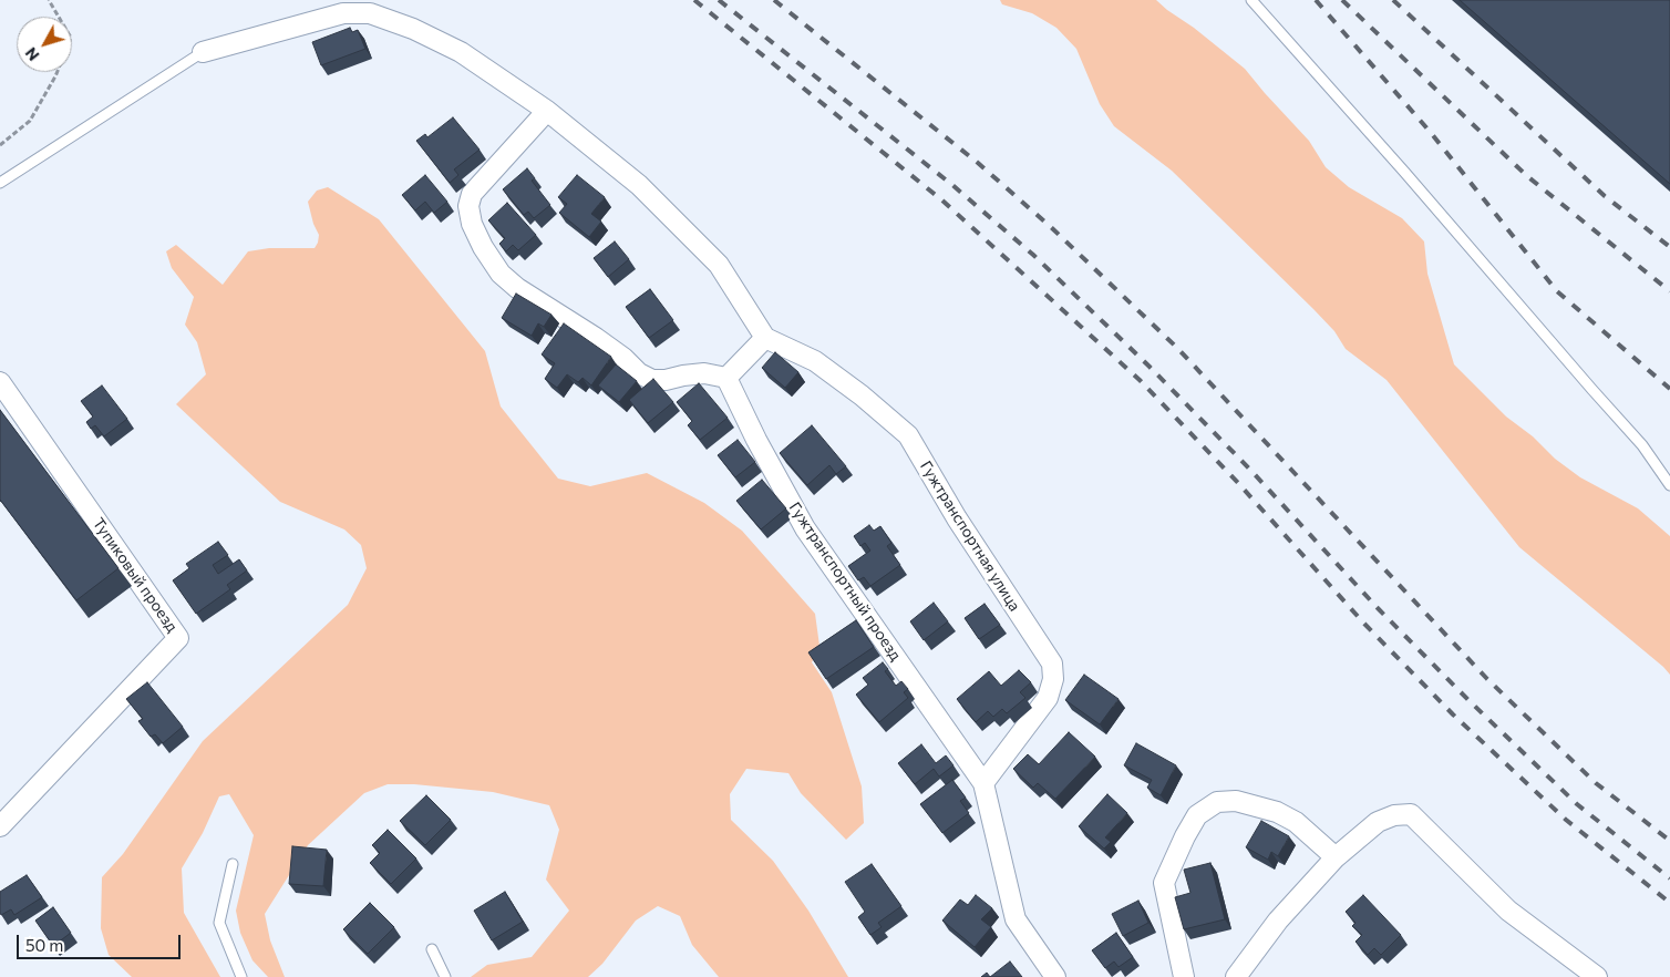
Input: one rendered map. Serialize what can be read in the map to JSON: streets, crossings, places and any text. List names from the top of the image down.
{
  "streets": {
    "street": ["Гужтранспортная улица", "Тупиковый проезд", "Гужтранспортный проезд"]
  },
  "crossings": [
    ["Гужтранспортная улица", "Гужтранспортный проезд"]
  ],
  "scale_bar": "50 m",
  "north": "bottom left"
}
